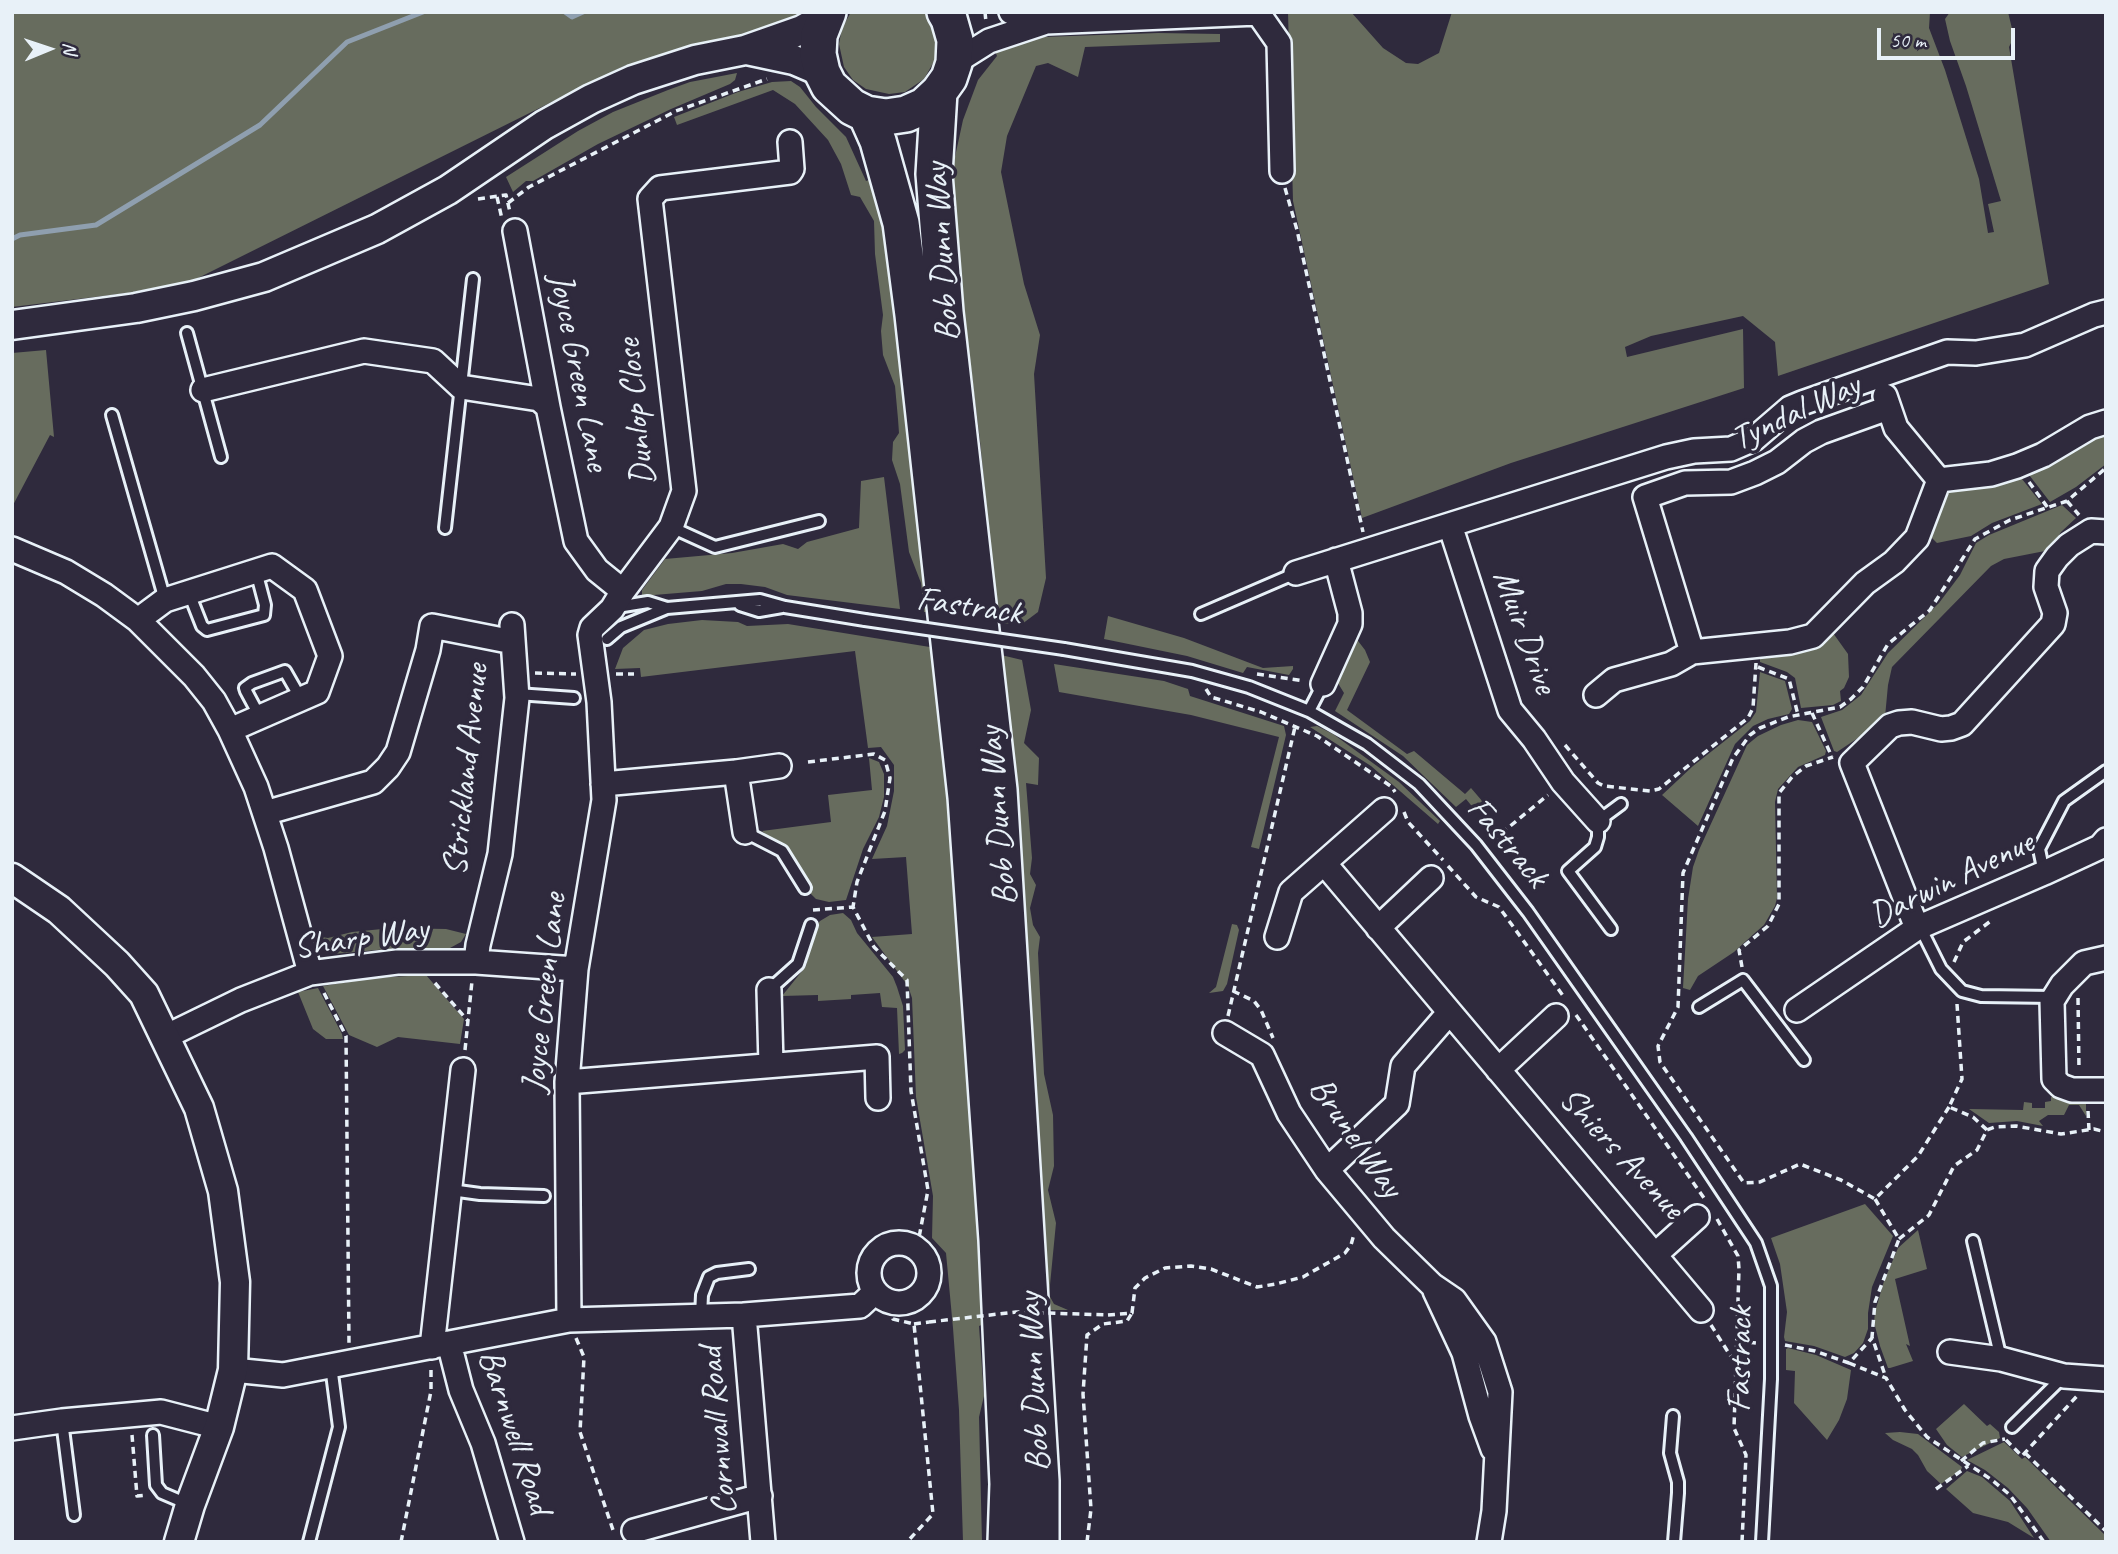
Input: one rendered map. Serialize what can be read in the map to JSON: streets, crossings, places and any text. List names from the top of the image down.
{
  "streets": {
    "main road": ["Bob Dunn Way"],
    "street": [
      "Joyce Green Lane",
      "Dunlop Close",
      "Tyndal Way",
      "Muir Drive",
      "Strickland Avenue",
      "Darwin Avenue",
      "Sharp Way",
      "Brunel Way",
      "Shiers Avenue",
      "Cornwall Road",
      "Barnwell Road"
    ],
    "lane": ["Fastrack"]
  },
  "crossings": [
    ["Joyce Green Lane", "Dunlop Close"],
    ["Joyce Green Lane", "Sharp Way"],
    ["Strickland Avenue", "Sharp Way"]
  ],
  "scale_bar": "50 m",
  "north": "right"
}
